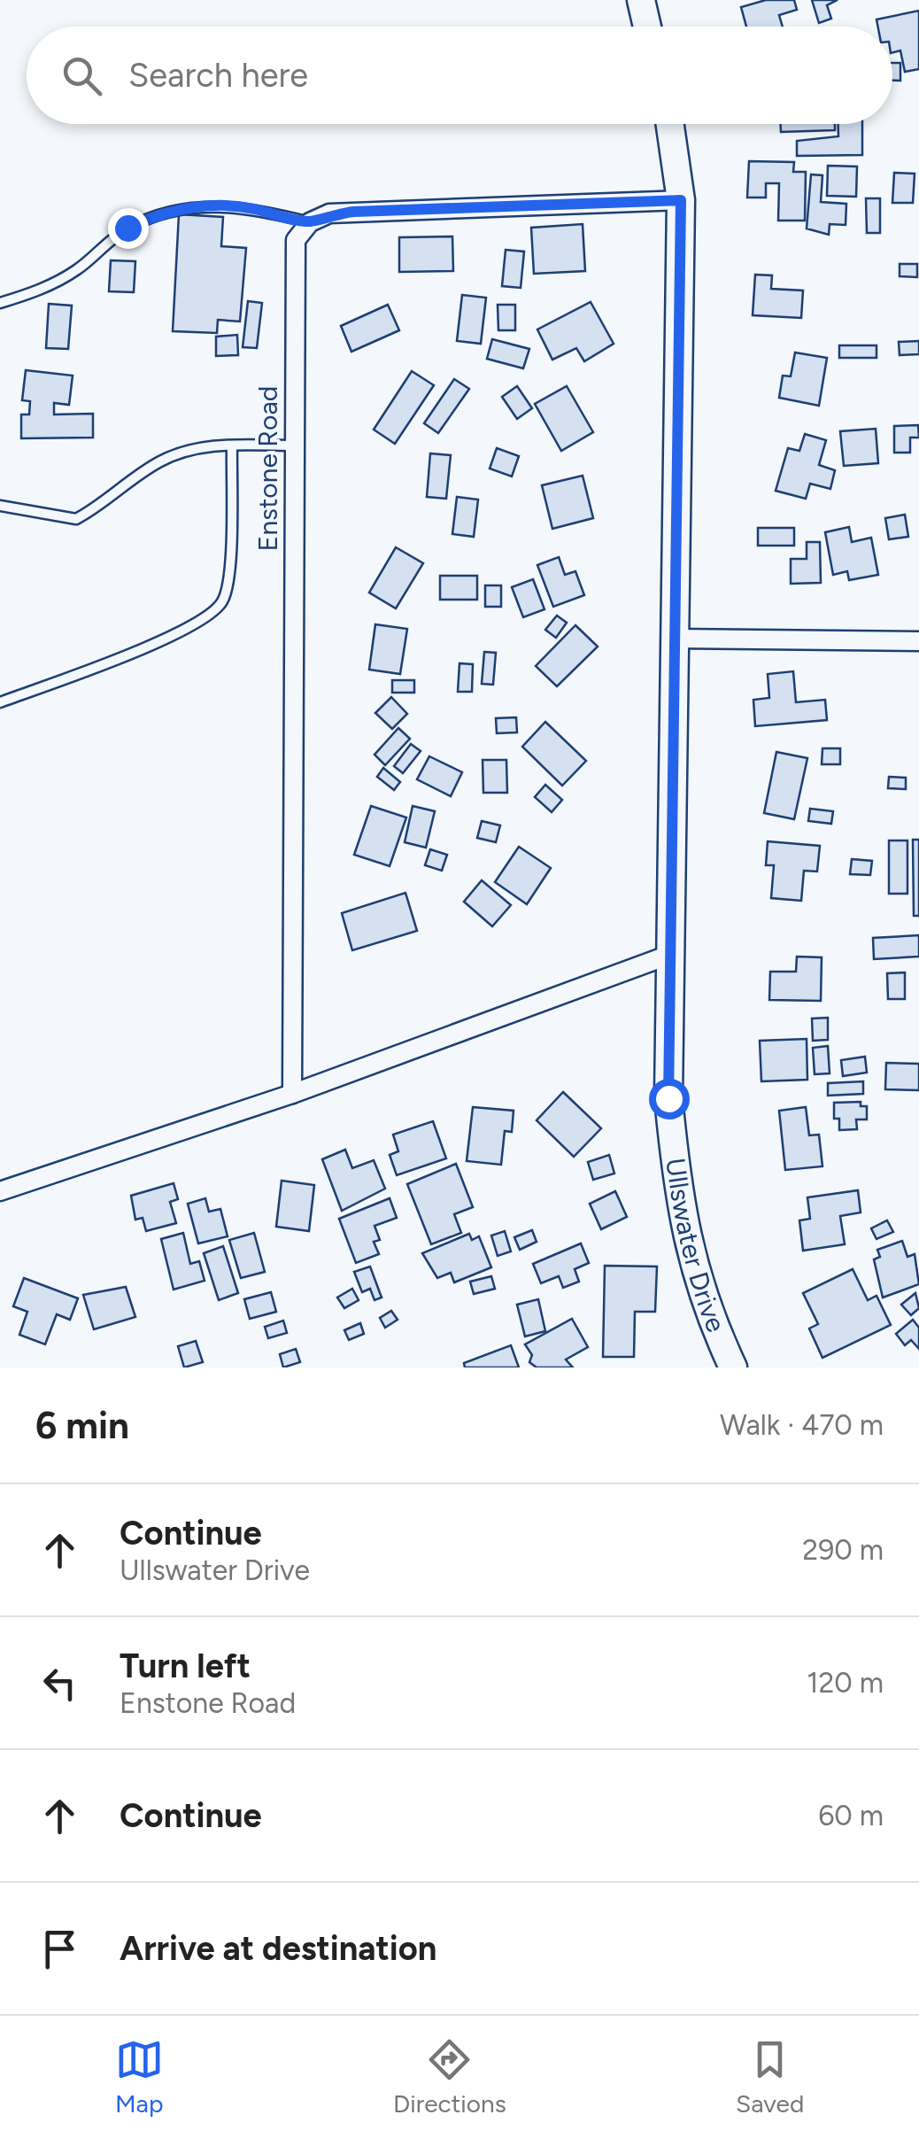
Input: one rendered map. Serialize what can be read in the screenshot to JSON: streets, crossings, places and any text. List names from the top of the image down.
{
  "streets": {
    "street": ["Enstone Road", "Ullswater Drive"]
  },
  "page": {
    "search": "Search here",
    "heading": ["6 min", "Walk · 470 m"],
    "list": [
      ["Continue", "Ullswater Drive", "290 m"],
      ["Turn left", "Enstone Road", "120 m"],
      ["Continue", "60 m"],
      "Arrive at destination"
    ],
    "nav": ["Map", "Directions", "Saved"]
  }
}
